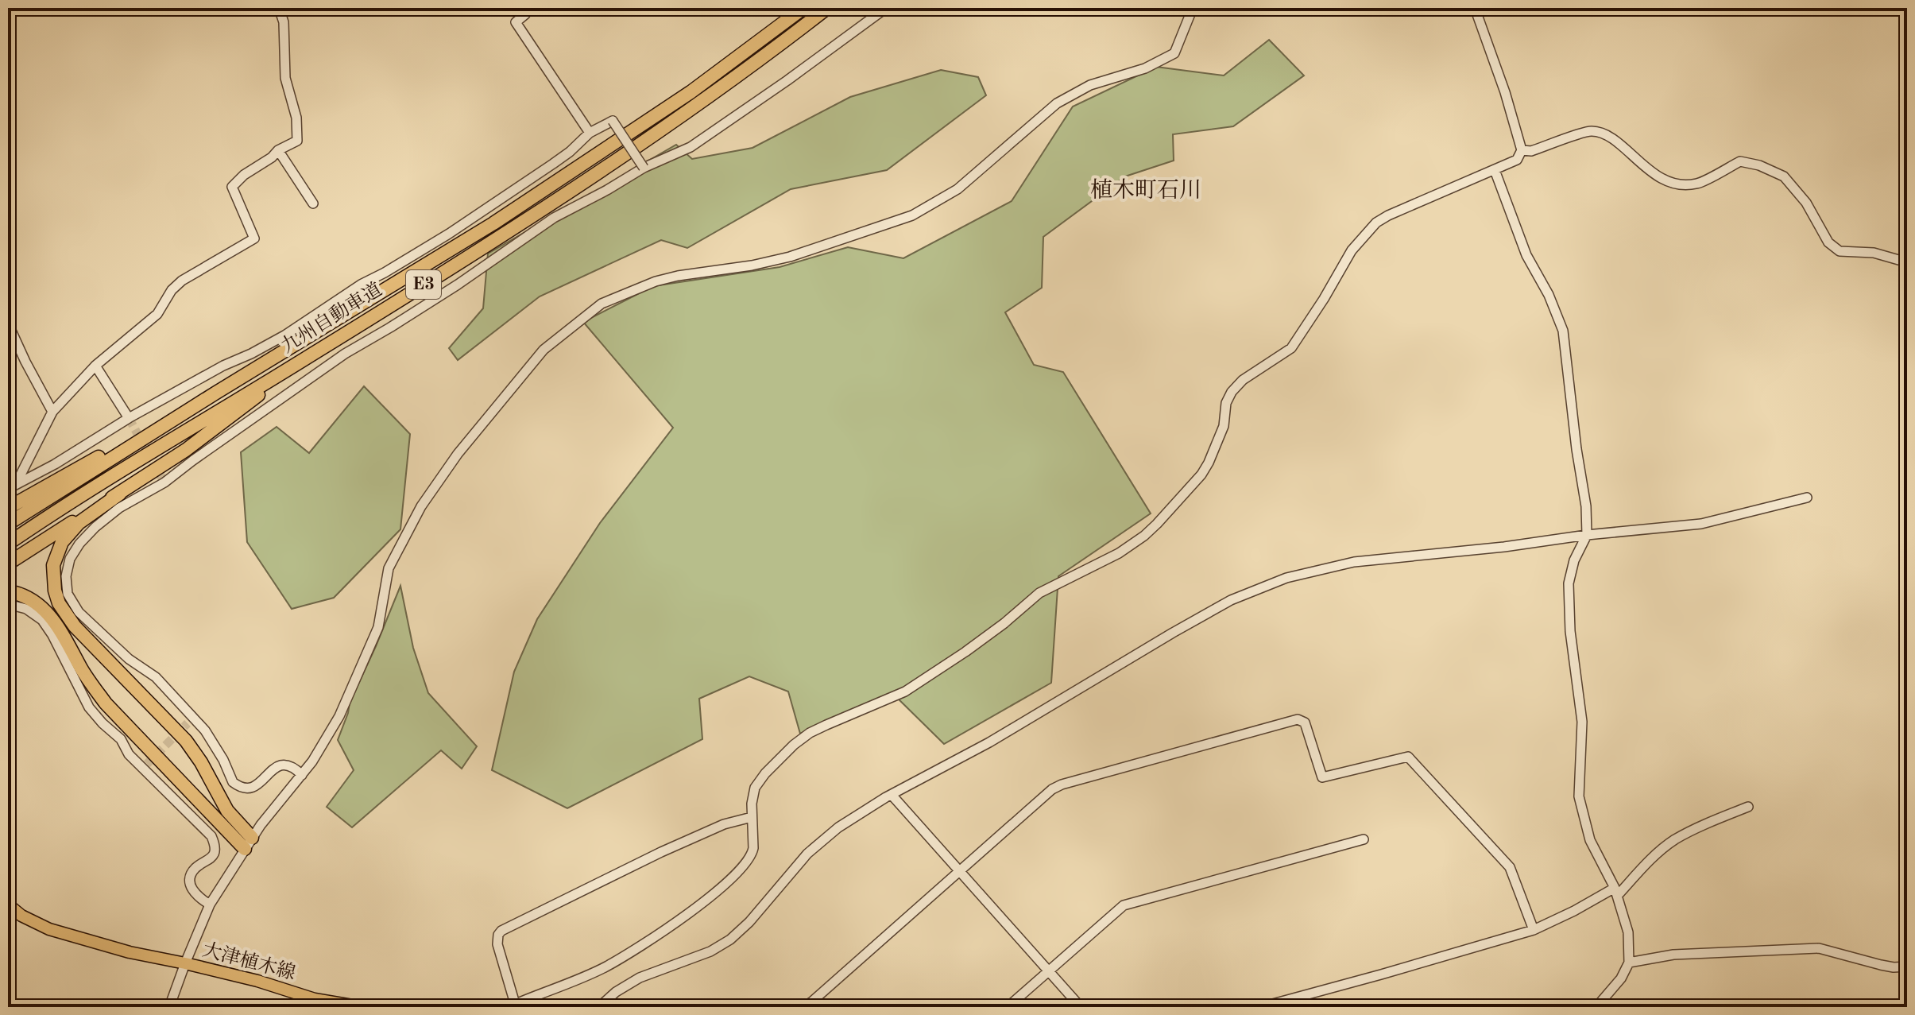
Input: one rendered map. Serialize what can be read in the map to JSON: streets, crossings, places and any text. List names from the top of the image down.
{
  "streets": {
    "highway": ["E3", "九州自動車道"],
    "main road": ["大津植木線"]
  },
  "districts": ["植木町石川"]
}
